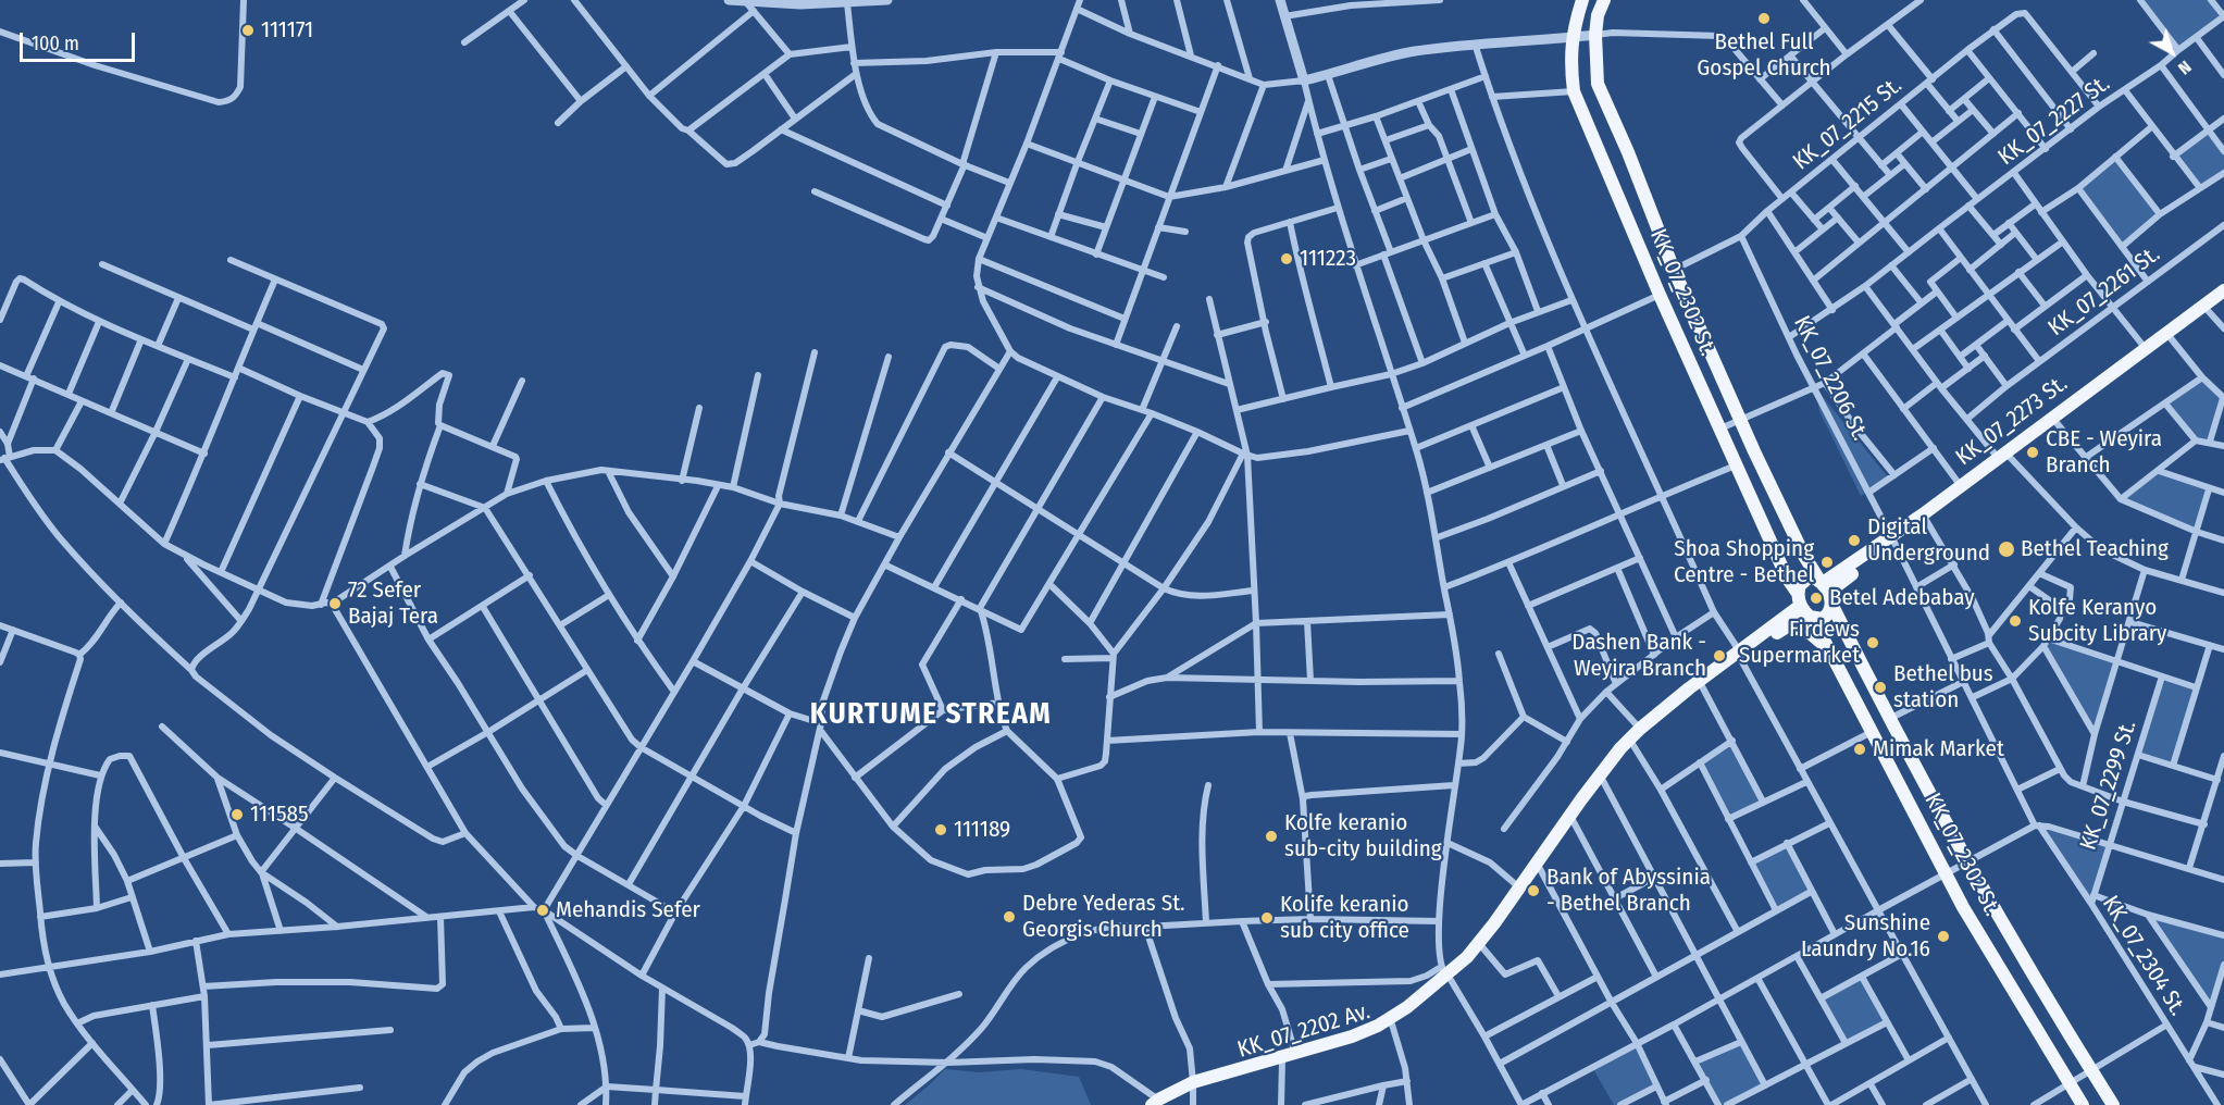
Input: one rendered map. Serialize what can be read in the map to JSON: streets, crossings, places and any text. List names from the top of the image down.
{
  "streets": {
    "main road": ["KK_07_2302 St.", "KK_07_2273 St.", "KK_07_2202 Av."],
    "street": [
      "KK_07_2227 St.",
      "KK_07_2215 St.",
      "KK_07_2261 St.",
      "KK_07_2206 St.",
      "KK_07_2299 St.",
      "KK_07_2304 St."
    ]
  },
  "crossings": [
    ["KK_07_2227 St.", "KK_07_2206 St."],
    ["KK_07_2215 St.", "KK_07_2302 St."],
    ["KK_07_2215 St.", "KK_07_2206 St."],
    ["KK_07_2302 St.", "KK_07_2273 St."],
    ["KK_07_2206 St.", "KK_07_2273 St."],
    ["KK_07_2206 St.", "KK_07_2304 St."],
    ["KK_07_2273 St.", "KK_07_2304 St."],
    ["KK_07_2299 St.", "KK_07_2304 St."]
  ],
  "districts": ["KURTUME STREAM"],
  "places": [
    "Bethel Full Gospel Church",
    "111171",
    "111223",
    "CBE - Weyira Branch",
    "Digital Underground",
    "Bethel Teaching",
    "Shoa Shopping Centre - Bethel",
    "Betel Adebabay",
    "72 Sefer Bajaj Tera",
    "Kolfe Keranyo Subcity Library",
    "Firdews Supermarket",
    "Dashen Bank - Weyira Branch",
    "Bethel bus station",
    "Mimak Market",
    "111585",
    "111189",
    "Kolfe keranio sub-city building",
    "Bank of Abyssinia - Bethel Branch",
    "Mehandis Sefer",
    "Debre Yederas St. Georgis Church",
    "Kolife keranio sub city office",
    "Sunshine Laundry No.16"
  ],
  "scale_bar": "100 m",
  "north": "bottom right"
}
